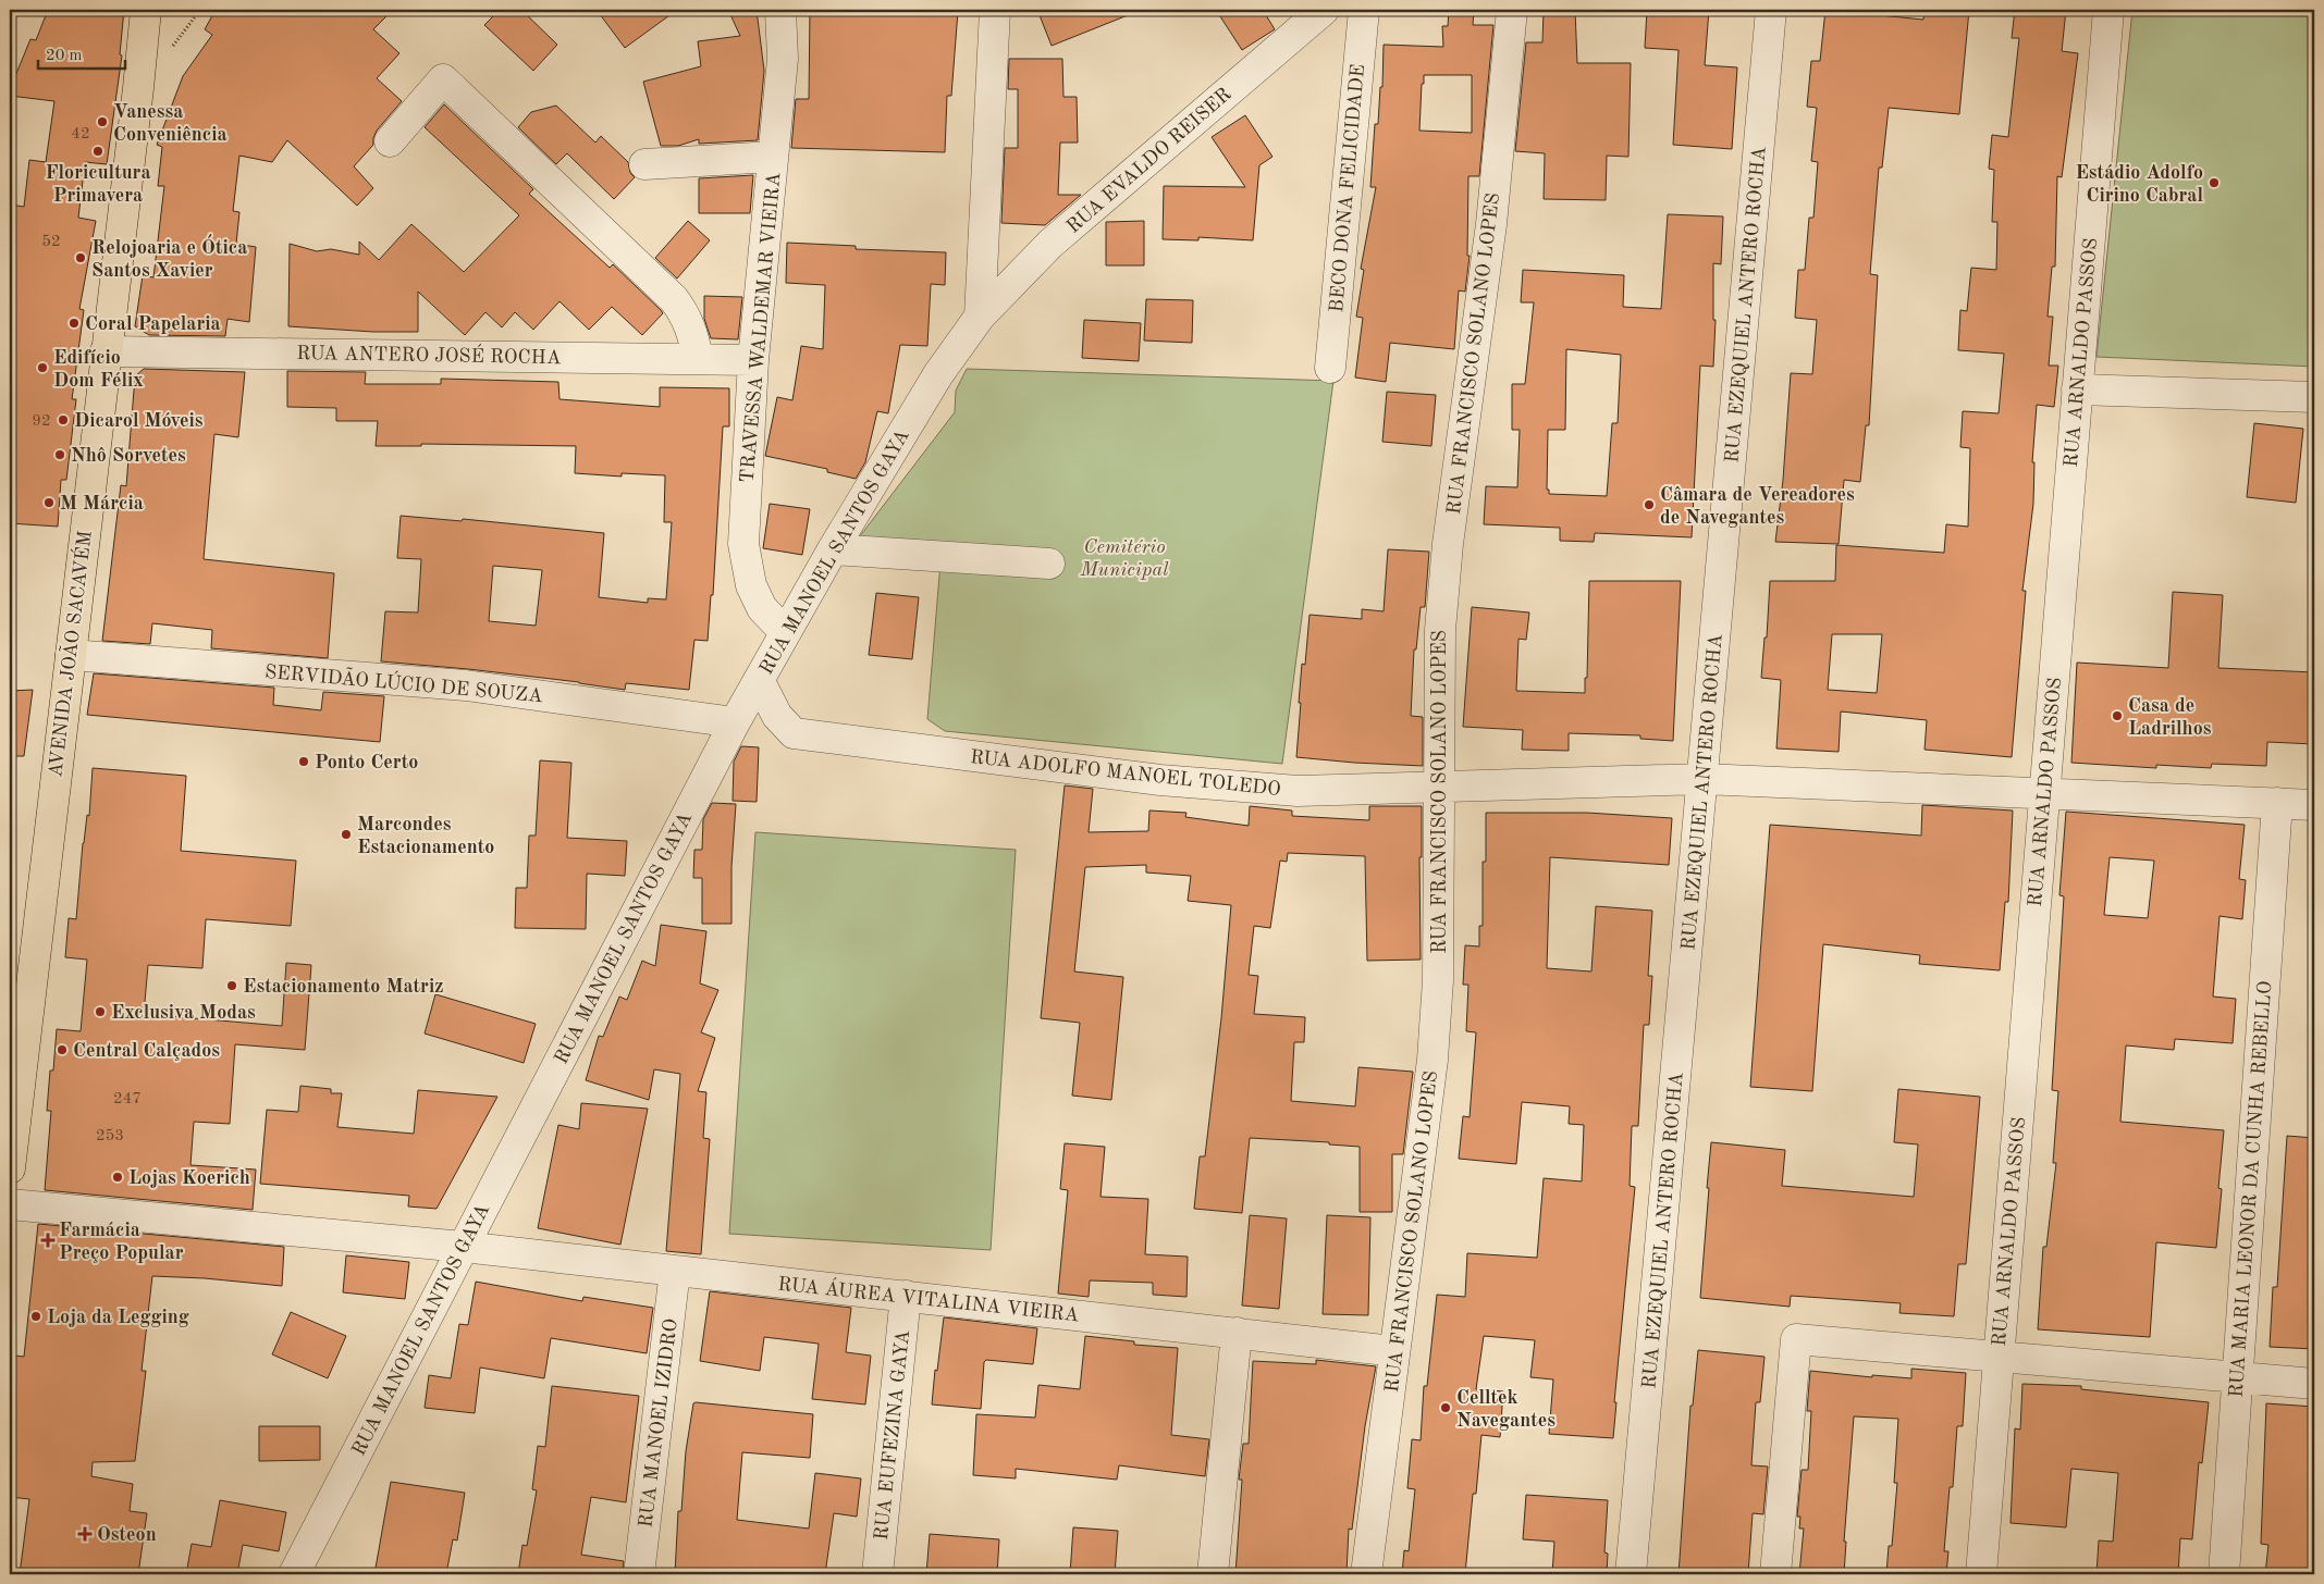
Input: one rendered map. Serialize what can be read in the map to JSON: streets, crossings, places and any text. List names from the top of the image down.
{
  "streets": {
    "main road": ["AVENIDA JOÃO SACAVÉM"],
    "street": [
      "RUA EVALDO REISER",
      "BECO DONA FELICIDADE",
      "RUA EZEQUIEL ANTERO ROCHA",
      "TRAVESSA WALDEMAR VIEIRA",
      "RUA ARNALDO PASSOS",
      "RUA FRANCISCO SOLANO LOPES",
      "RUA ANTERO JOSÉ ROCHA",
      "RUA MANOEL SANTOS GAYA",
      "SERVIDÃO LÚCIO DE SOUZA",
      "RUA ADOLFO MANOEL TOLEDO",
      "RUA MARIA LEONOR DA CUNHA REBELLO",
      "RUA ÁUREA VITALINA VIEIRA",
      "RUA MANOEL IZIDRO",
      "RUA EUFEZINA GAYA"
    ]
  },
  "crossings": [
    ["RUA EVALDO REISER", "RUA MANOEL SANTOS GAYA"],
    ["RUA EZEQUIEL ANTERO ROCHA", "RUA ADOLFO MANOEL TOLEDO"],
    ["TRAVESSA WALDEMAR VIEIRA", "RUA ANTERO JOSÉ ROCHA"],
    ["TRAVESSA WALDEMAR VIEIRA", "RUA MANOEL SANTOS GAYA"],
    ["RUA ARNALDO PASSOS", "RUA ADOLFO MANOEL TOLEDO"],
    ["RUA FRANCISCO SOLANO LOPES", "RUA ADOLFO MANOEL TOLEDO"],
    ["RUA FRANCISCO SOLANO LOPES", "RUA ÁUREA VITALINA VIEIRA"],
    ["RUA ANTERO JOSÉ ROCHA", "AVENIDA JOÃO SACAVÉM"],
    ["RUA MANOEL SANTOS GAYA", "SERVIDÃO LÚCIO DE SOUZA"],
    ["RUA MANOEL SANTOS GAYA", "RUA ADOLFO MANOEL TOLEDO"],
    ["RUA MANOEL SANTOS GAYA", "RUA ÁUREA VITALINA VIEIRA"],
    ["AVENIDA JOÃO SACAVÉM", "SERVIDÃO LÚCIO DE SOUZA"],
    ["RUA ADOLFO MANOEL TOLEDO", "RUA MARIA LEONOR DA CUNHA REBELLO"],
    ["RUA ÁUREA VITALINA VIEIRA", "RUA MANOEL IZIDRO"],
    ["RUA ÁUREA VITALINA VIEIRA", "RUA EUFEZINA GAYA"]
  ],
  "parks": ["Cemitério Municipal"],
  "places": {
    "other": [
      "Vanessa Conveniência",
      "Floricultura Primavera",
      "Estádio Adolfo Cirino Cabral",
      "Relojoaria e Ótica Santos Xavier",
      "Coral Papelaria",
      "Edifício Dom Félix",
      "Dicarol Móveis",
      "Nhô Sorvetes",
      "M Márcia",
      "Câmara de Vereadores de Navegantes",
      "Casa de Ladrilhos",
      "Ponto Certo",
      "Marcondes Estacionamento",
      "Estacionamento Matriz",
      "Exclusiva Modas",
      "Central Calçados",
      "Lojas Koerich",
      "Loja da Legging",
      "Celltek Navegantes"
    ],
    "health": ["Farmácia Preço Popular", "Osteon"]
  },
  "house_numbers": [
    "42",
    "52",
    "92",
    "247",
    "253"
  ],
  "scale_bar": "20 m"
}
